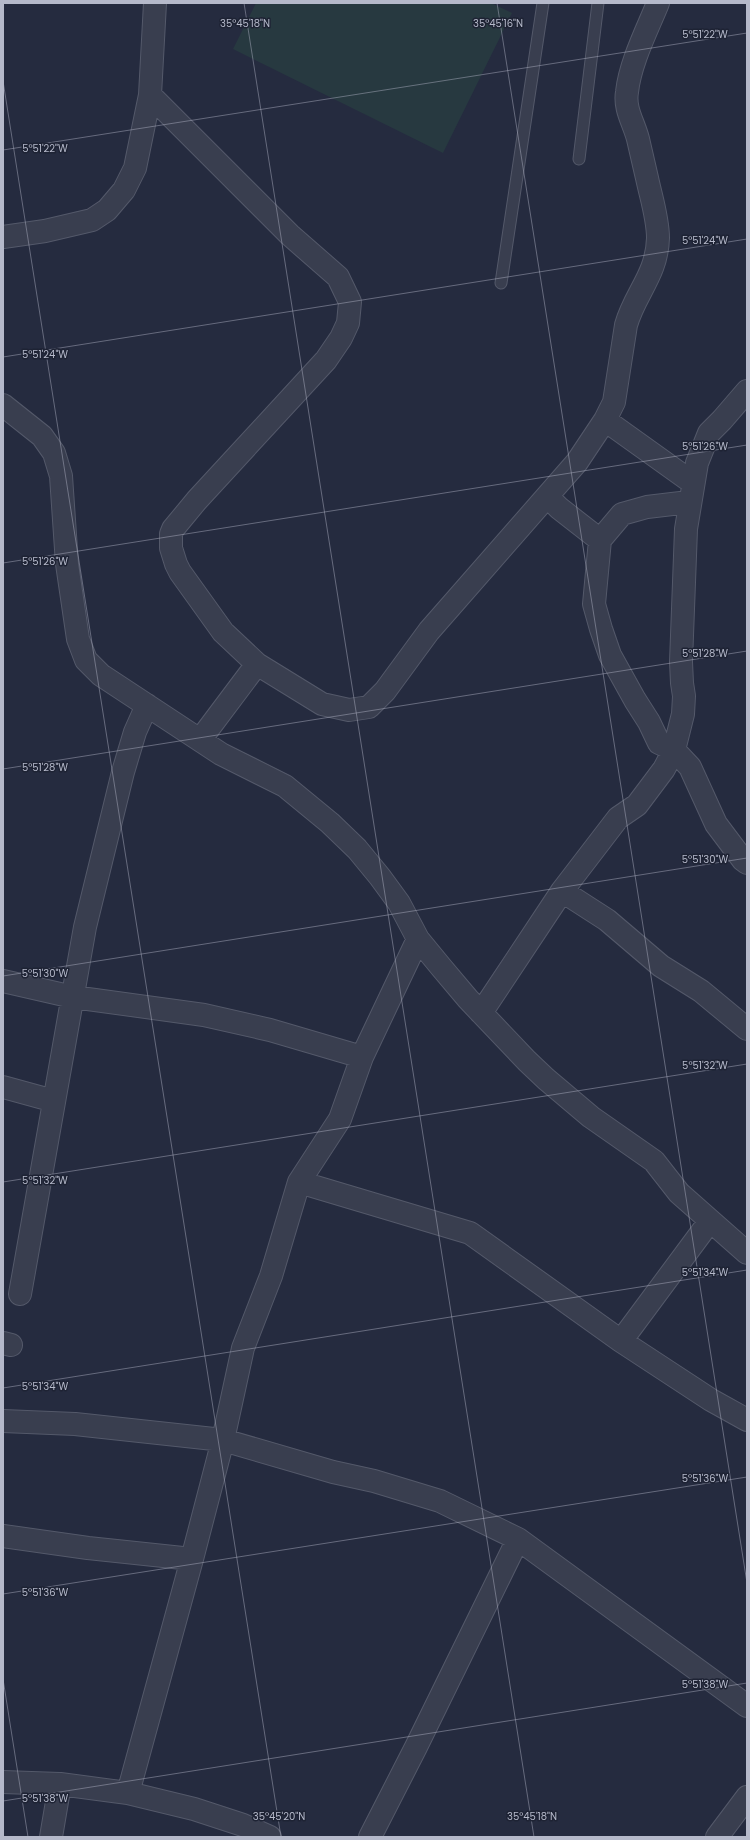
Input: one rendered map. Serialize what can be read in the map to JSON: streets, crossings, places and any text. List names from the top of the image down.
{
  "coordinates": [
    "35°45'18\"N",
    "35°45'16\"N",
    "5°51'22\"W",
    "5°51'24\"W",
    "5°51'26\"W",
    "5°51'28\"W",
    "5°51'30\"W",
    "5°51'32\"W",
    "5°51'34\"W",
    "5°51'36\"W",
    "5°51'38\"W",
    "35°45'20\"N"
  ]
}
